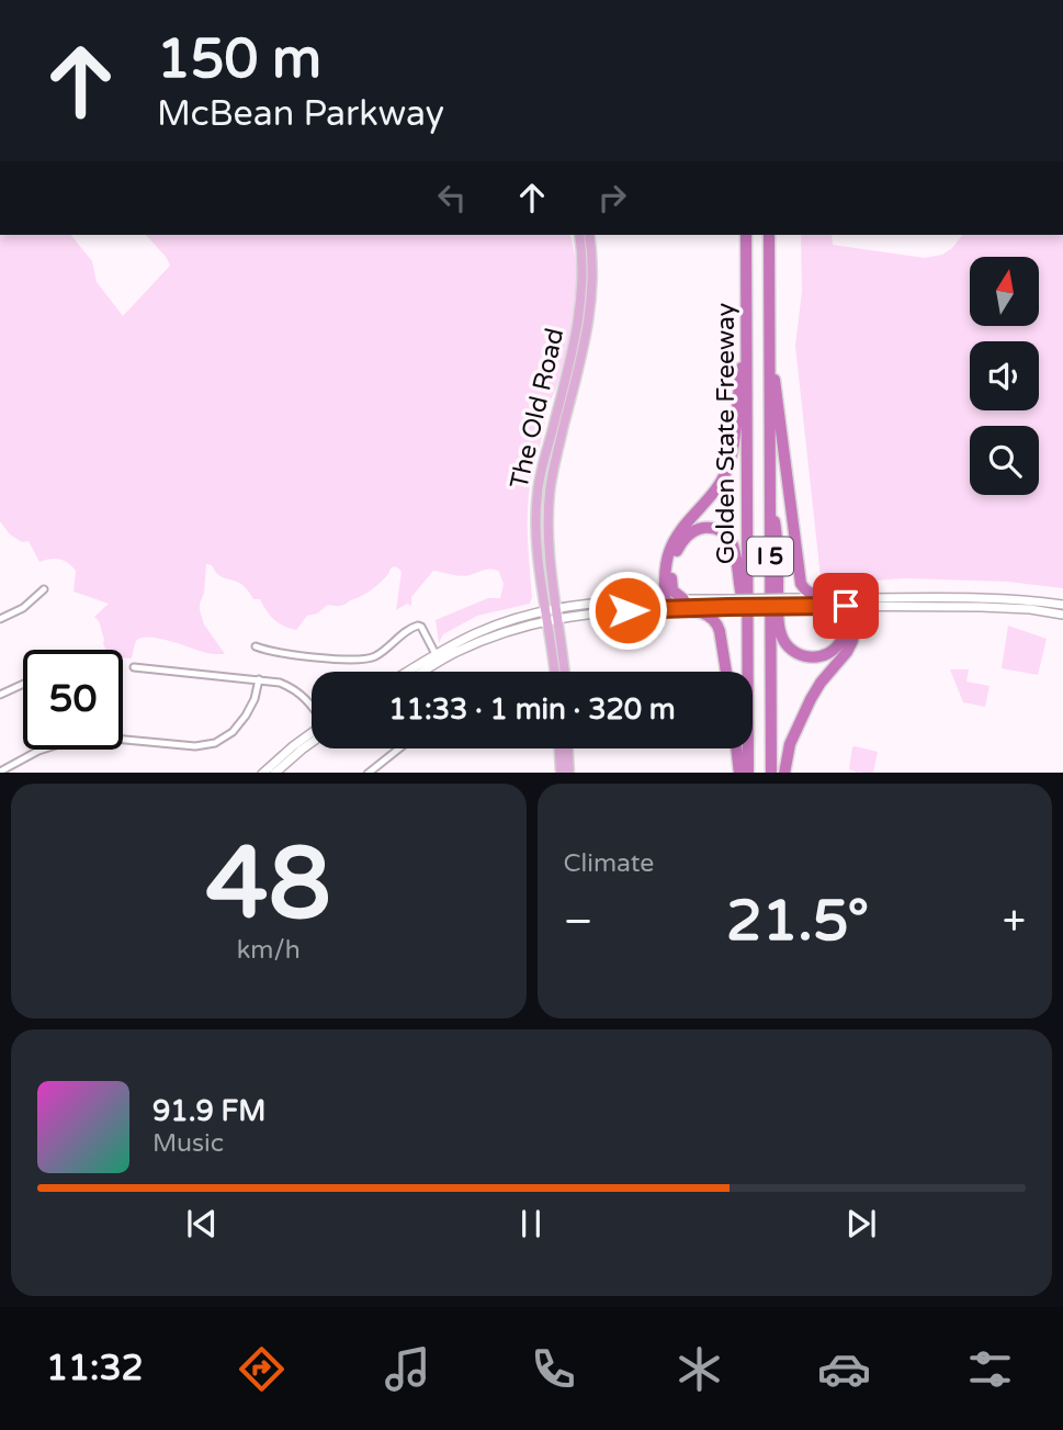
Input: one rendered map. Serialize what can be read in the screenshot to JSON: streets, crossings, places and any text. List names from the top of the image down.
{
  "streets": {
    "highway": ["Golden State Freeway", "I 5"],
    "main road": ["The Old Road"]
  },
  "north": "top",
  "page": {
    "turn": ["150 m", "McBean Parkway"],
    "limit": "50",
    "trip": "11:33 · 1 min · 320 m",
    "tile": [
      ["48", "km/h"],
      "Climate"
    ],
    "heat": ["−", "21.5°", "+"],
    "song": ["91.9 FM", "Music"],
    "tabs": "11:32"
  }
}
